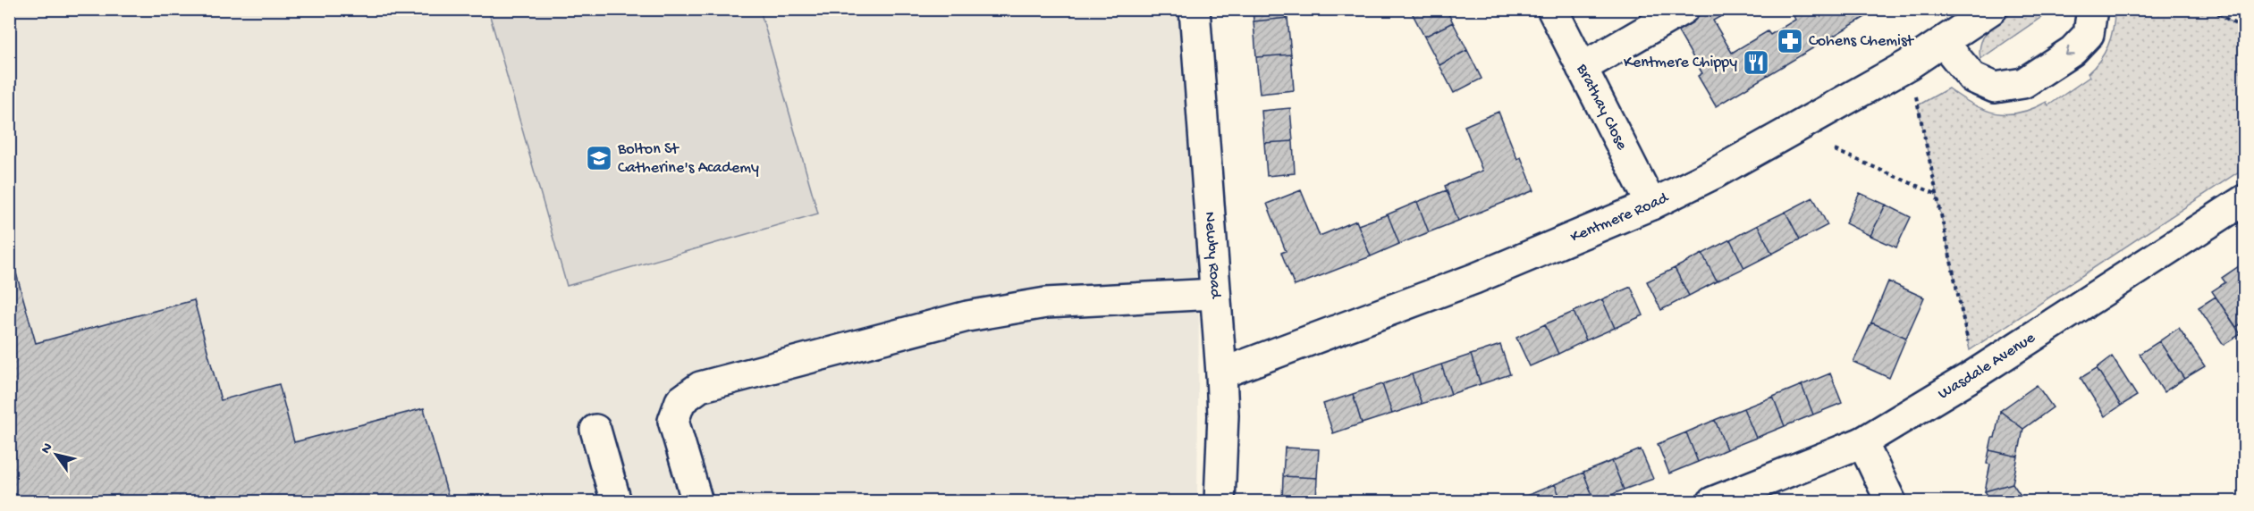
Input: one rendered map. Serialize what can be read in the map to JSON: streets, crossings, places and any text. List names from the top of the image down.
{
  "streets": {
    "street": [
      "Brathay Close",
      "Kentmere Road",
      "Newby Road",
      "Wasdale Avenue"
    ]
  },
  "crossings": [
    ["Brathay Close", "Kentmere Road"],
    ["Kentmere Road", "Newby Road"]
  ],
  "places": {
    "pharmacy": ["Cohens Chemist"],
    "restaurant": ["Kentmere Chippy"],
    "school or university": ["Bolton St Catherine's Academy"]
  },
  "north": "top left"
}
